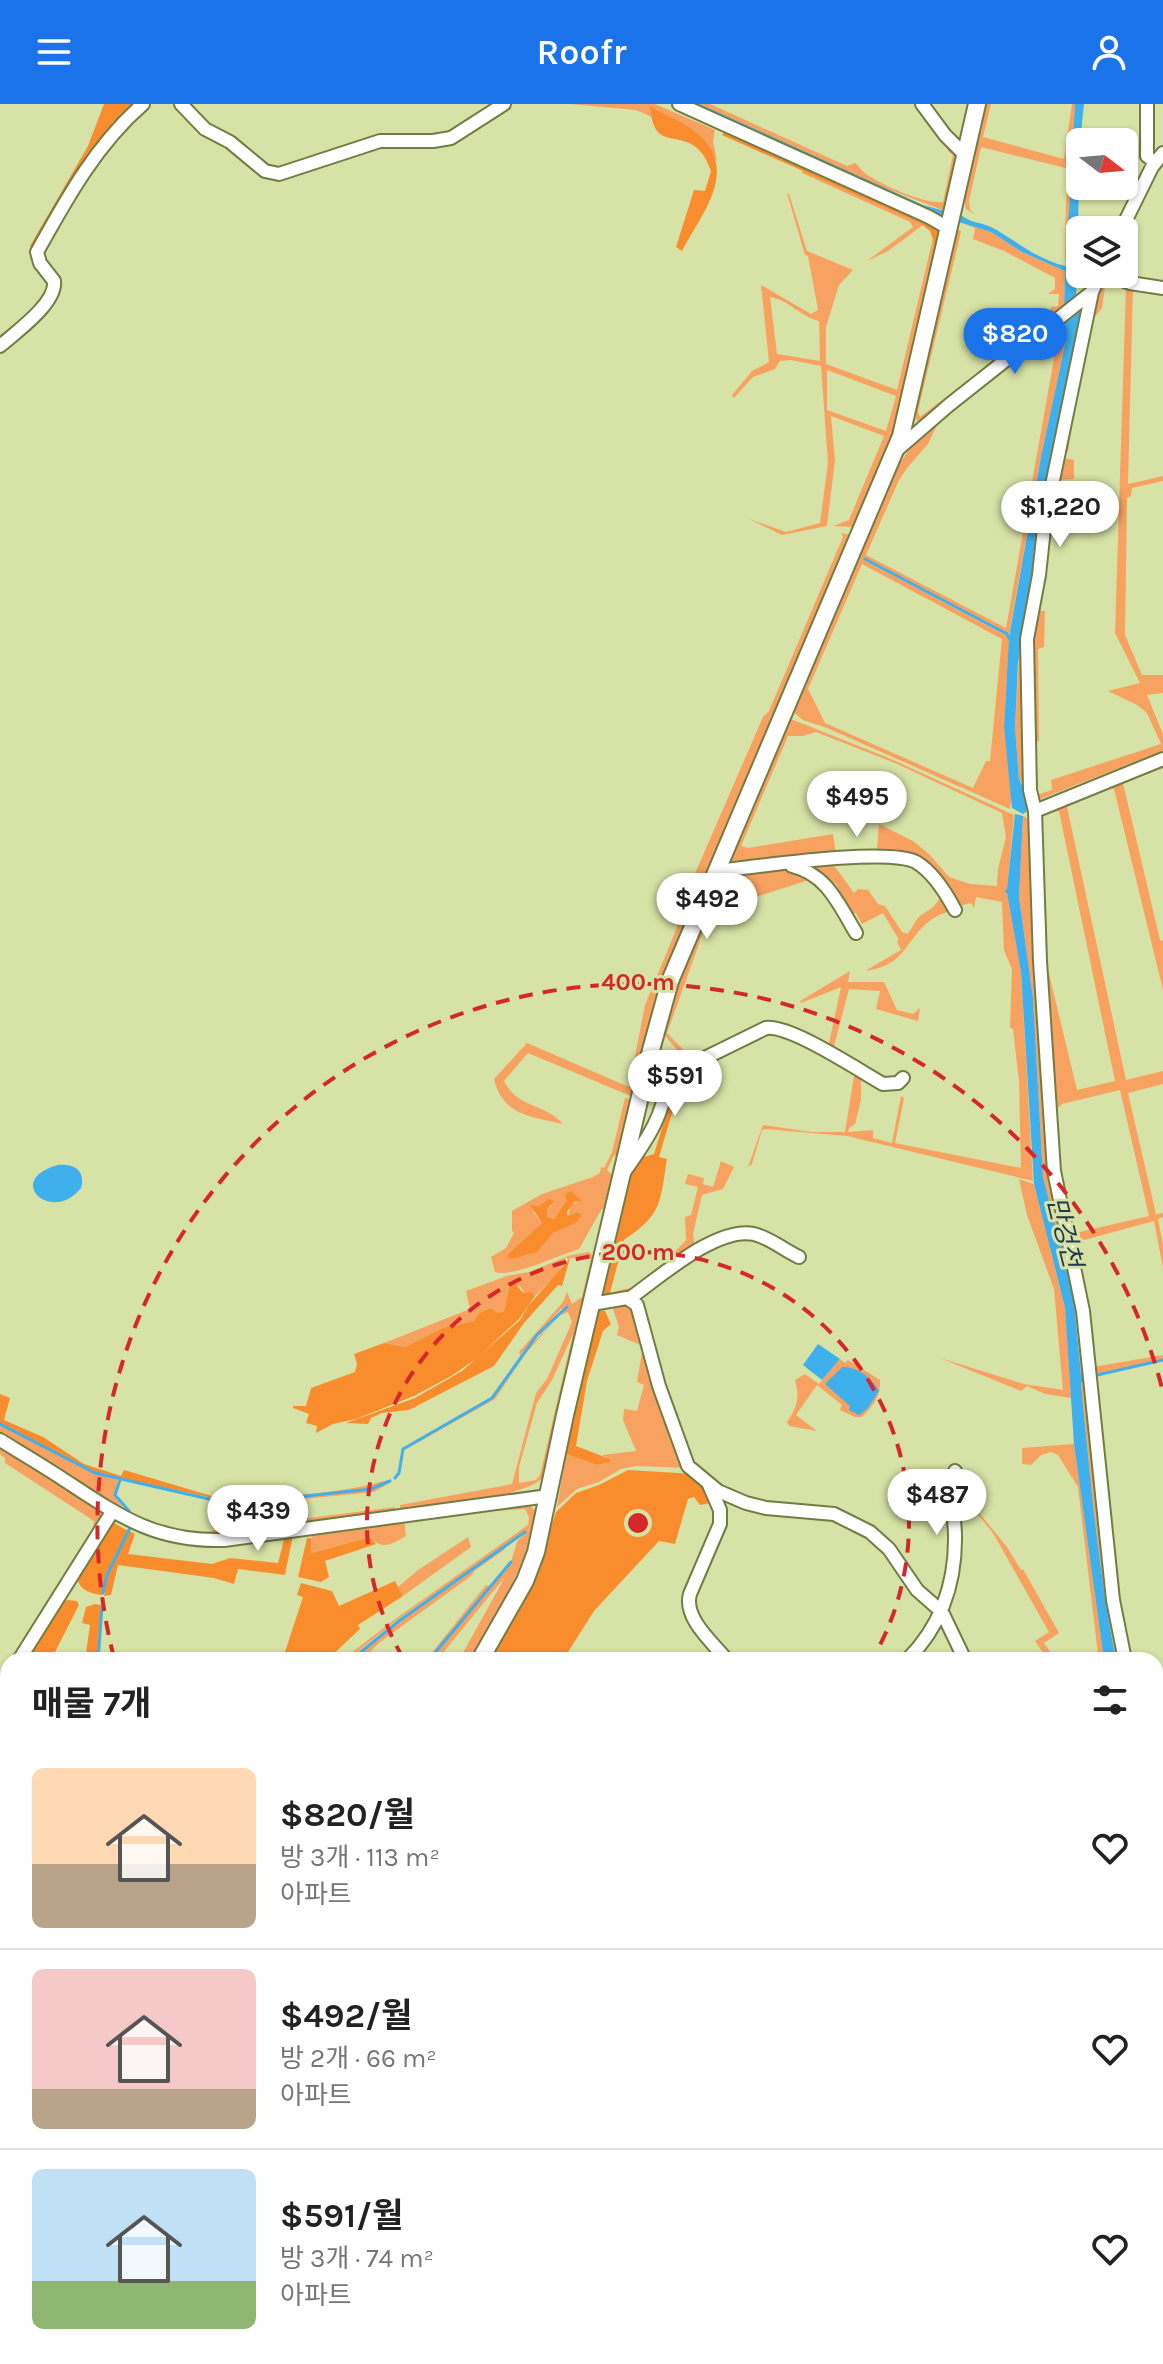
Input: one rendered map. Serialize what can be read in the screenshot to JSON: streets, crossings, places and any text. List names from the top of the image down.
{
  "water": ["만겅천"],
  "north": "right",
  "page": {
    "header": "Roofr",
    "price": [
      "$820",
      "$1,220",
      "$495",
      "$492",
      "$591",
      "$487",
      "$439"
    ],
    "heading": "매물 7개",
    "list": [
      {
        "name": "$820/월",
        "note": "방 3개 · 113 m² · 아파트"
      },
      {
        "name": "$492/월",
        "note": "방 2개 · 66 m² · 아파트"
      },
      {
        "name": "$591/월",
        "note": "방 3개 · 74 m² · 아파트"
      }
    ]
  },
  "rings": ["400 m", "200 m"]
}
